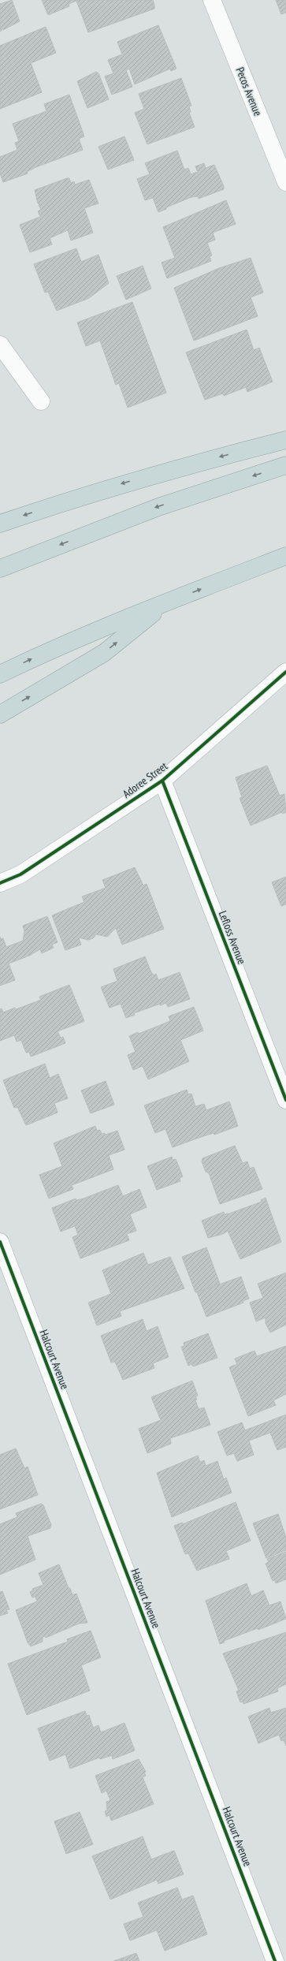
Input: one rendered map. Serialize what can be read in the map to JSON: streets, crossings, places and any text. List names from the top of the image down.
{
  "streets": {
    "street": [
      "Pecos Avenue",
      "Adoree Street",
      "Lefloss Avenue",
      "Halcourt Avenue"
    ]
  },
  "crossings": [
    ["Adoree Street", "Lefloss Avenue"]
  ]
}
